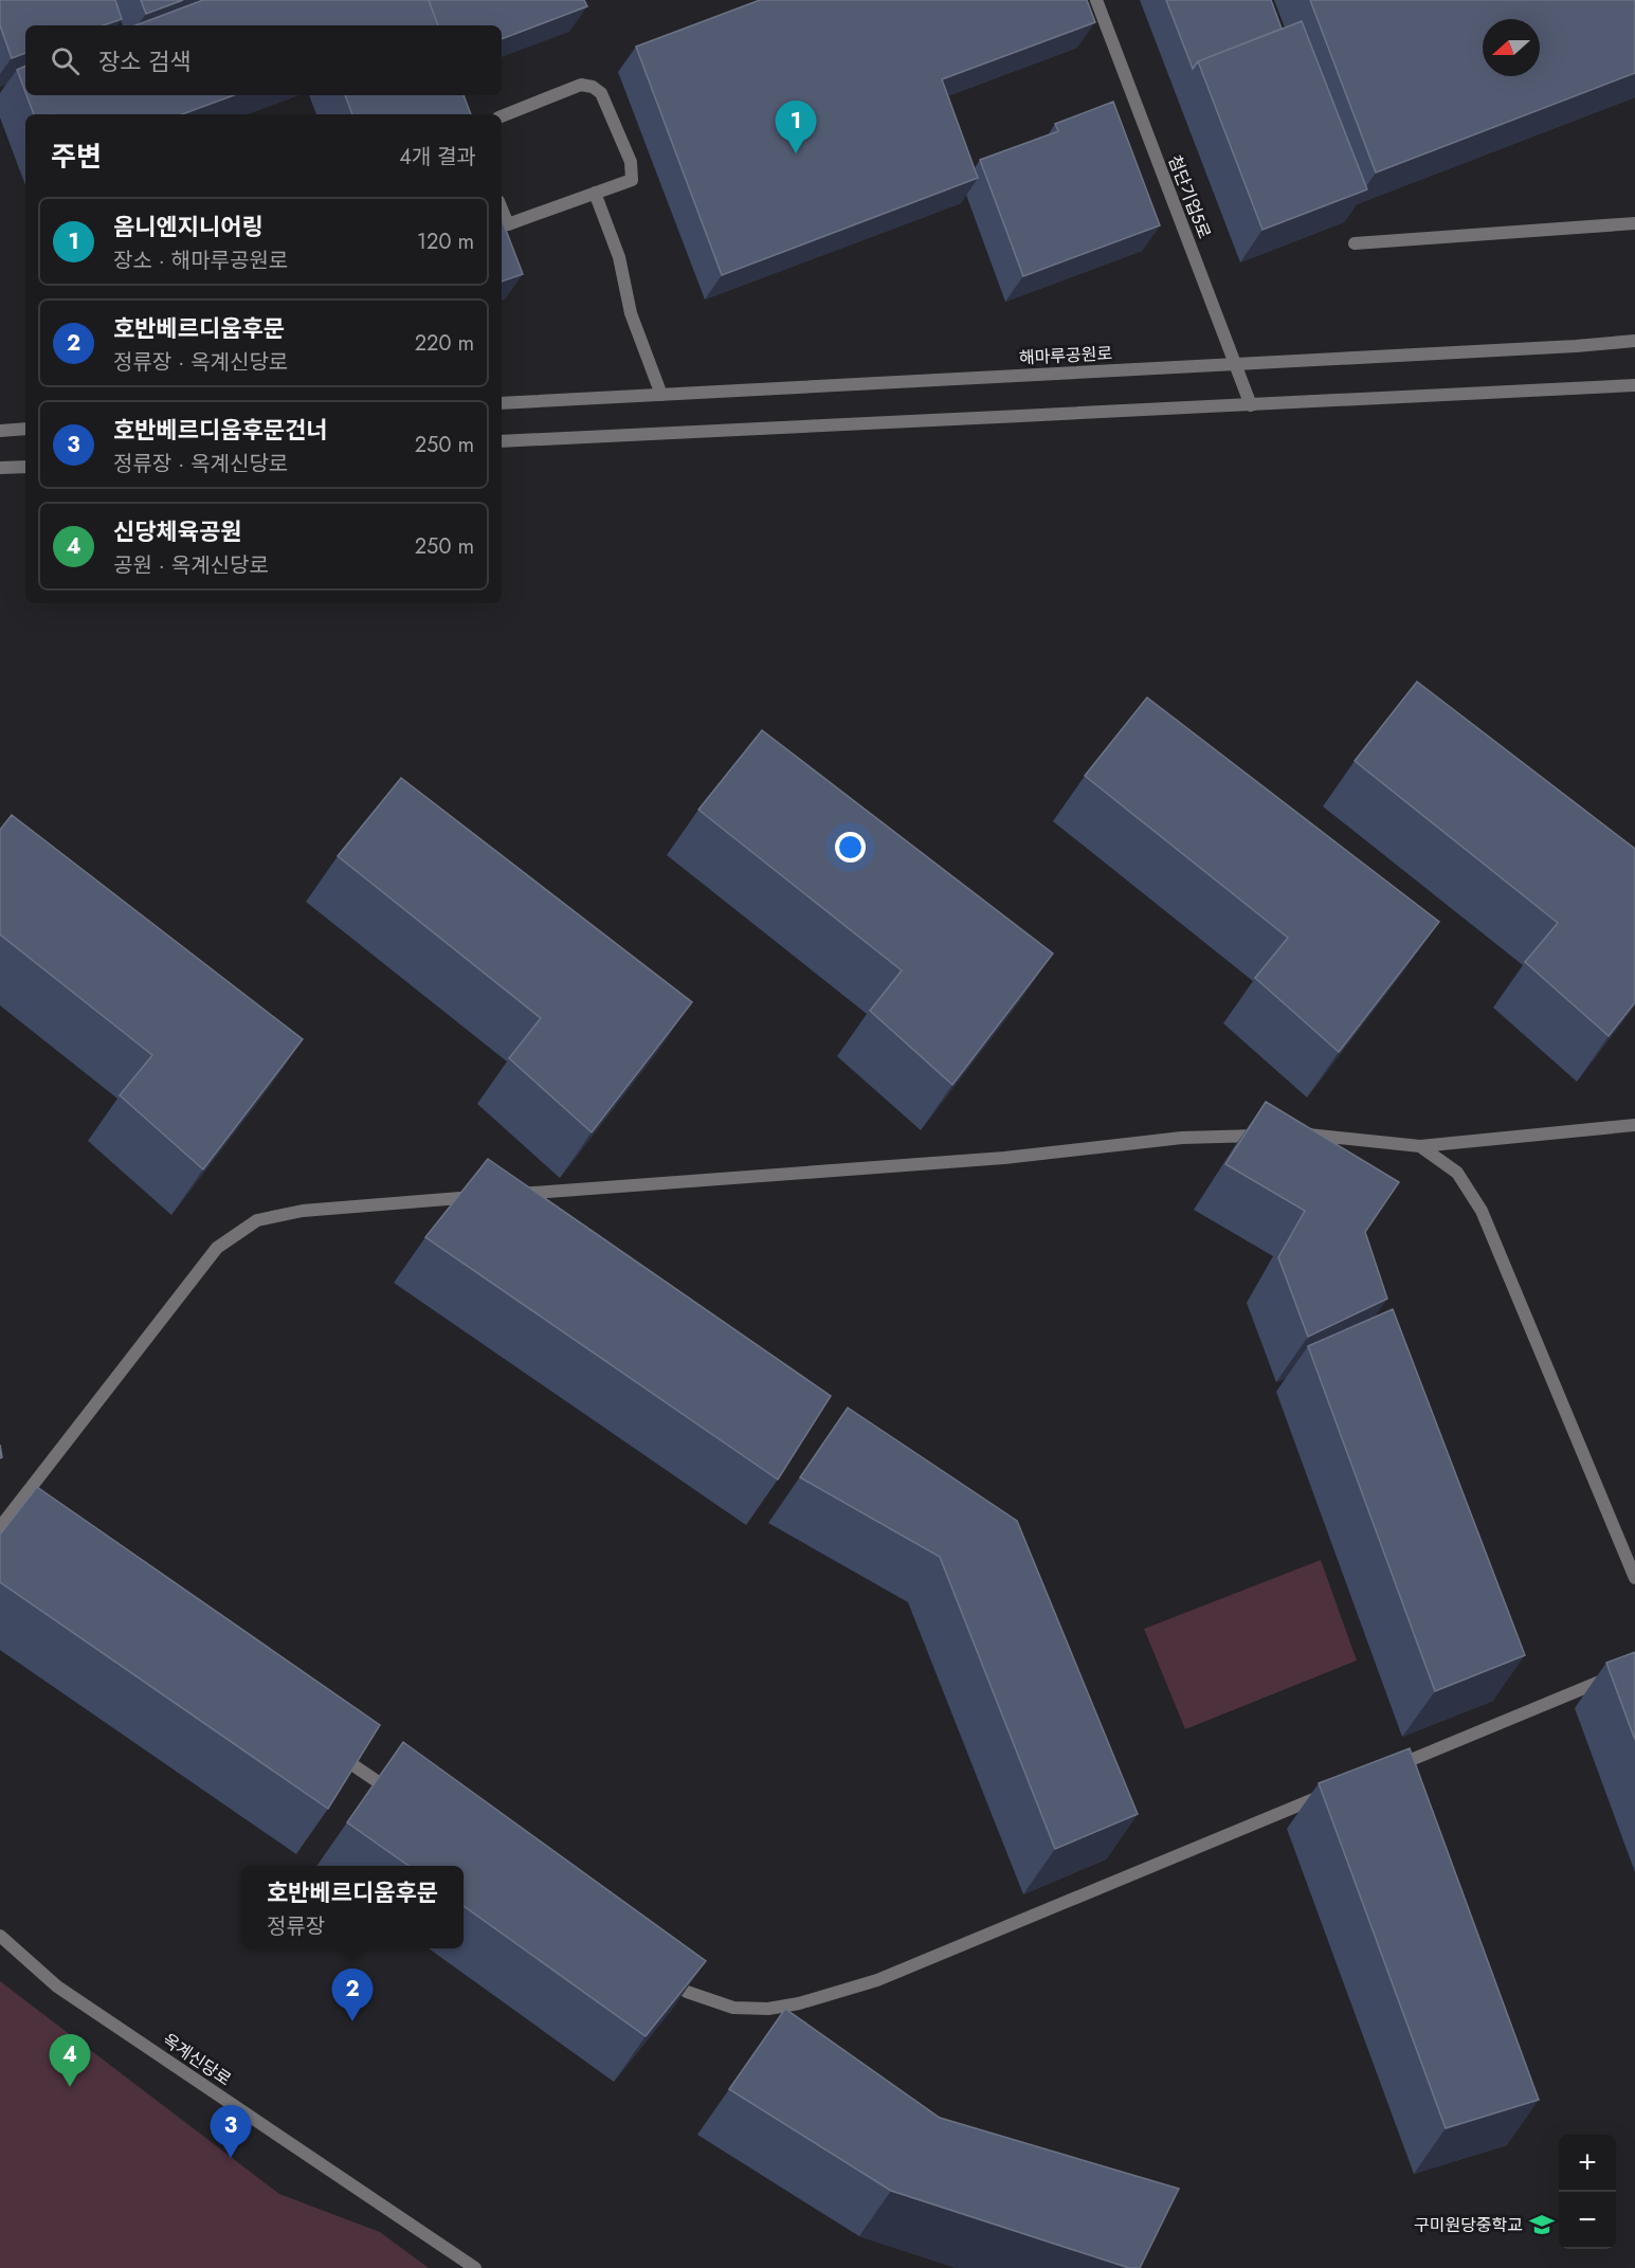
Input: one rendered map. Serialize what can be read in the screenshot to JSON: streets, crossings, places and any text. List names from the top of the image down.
{
  "streets": {
    "street": ["첨단기업5로", "해마루공원로", "옥계신당로"]
  },
  "crossings": [
    ["첨단기업5로", "해마루공원로"]
  ],
  "places": {
    "school or university": ["구미원당중학교"]
  },
  "north": "left",
  "page": {
    "search": "장소 검색",
    "pins": [
      "1",
      "2",
      "4",
      "3"
    ],
    "heading": ["주변", "4개 결과"],
    "list": [
      {
        "mark": "1",
        "name": "옴니엔지니어링",
        "note": "장소 · 해마루공원로",
        "value": "120 m"
      },
      {
        "mark": "2",
        "name": "호반베르디움후문",
        "note": "정류장 · 옥계신당로",
        "value": "220 m"
      },
      {
        "mark": "3",
        "name": "호반베르디움후문건너",
        "note": "정류장 · 옥계신당로",
        "value": "250 m"
      },
      {
        "mark": "4",
        "name": "신당체육공원",
        "note": "공원 · 옥계신당로",
        "value": "250 m"
      }
    ],
    "popup": ["호반베르디움후문", "정류장"],
    "map_buttons": ["+", "−"]
  }
}
